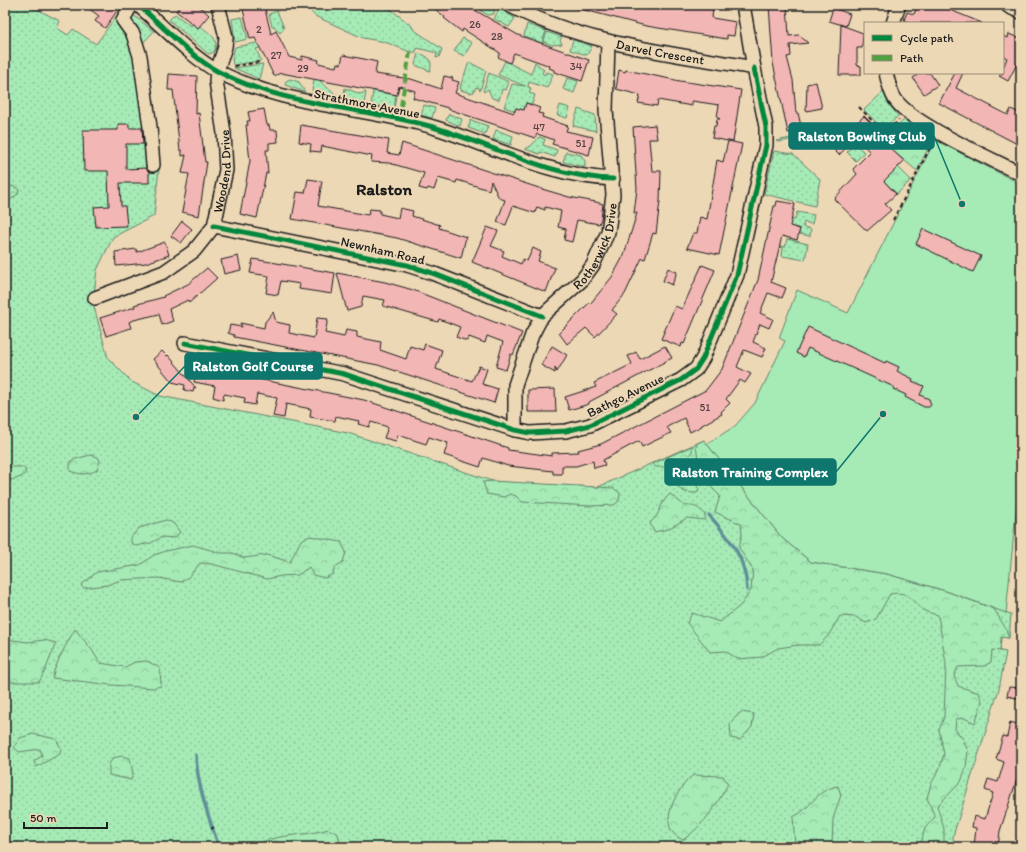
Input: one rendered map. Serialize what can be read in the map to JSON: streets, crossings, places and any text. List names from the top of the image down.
{
  "streets": {
    "street": [
      "Darvel Crescent",
      "Strathmore Avenue",
      "Woodend Drive",
      "Rotherwick Drive",
      "Newnham Road",
      "Bathgo Avenue"
    ]
  },
  "crossings": [
    ["Darvel Crescent", "Rotherwick Drive"],
    ["Darvel Crescent", "Bathgo Avenue"],
    ["Strathmore Avenue", "Woodend Drive"],
    ["Strathmore Avenue", "Rotherwick Drive"],
    ["Woodend Drive", "Newnham Road"],
    ["Rotherwick Drive", "Newnham Road"],
    ["Rotherwick Drive", "Bathgo Avenue"]
  ],
  "districts": ["Ralston"],
  "places": ["Ralston Bowling Club", "Ralston Training Complex", "Ralston Golf Course"],
  "house_numbers": [
    "26",
    "2",
    "28",
    "27",
    "34",
    "29",
    "47",
    "51",
    "51"
  ],
  "legend": ["Cycle path", "Path"],
  "scale_bar": "50 m"
}
